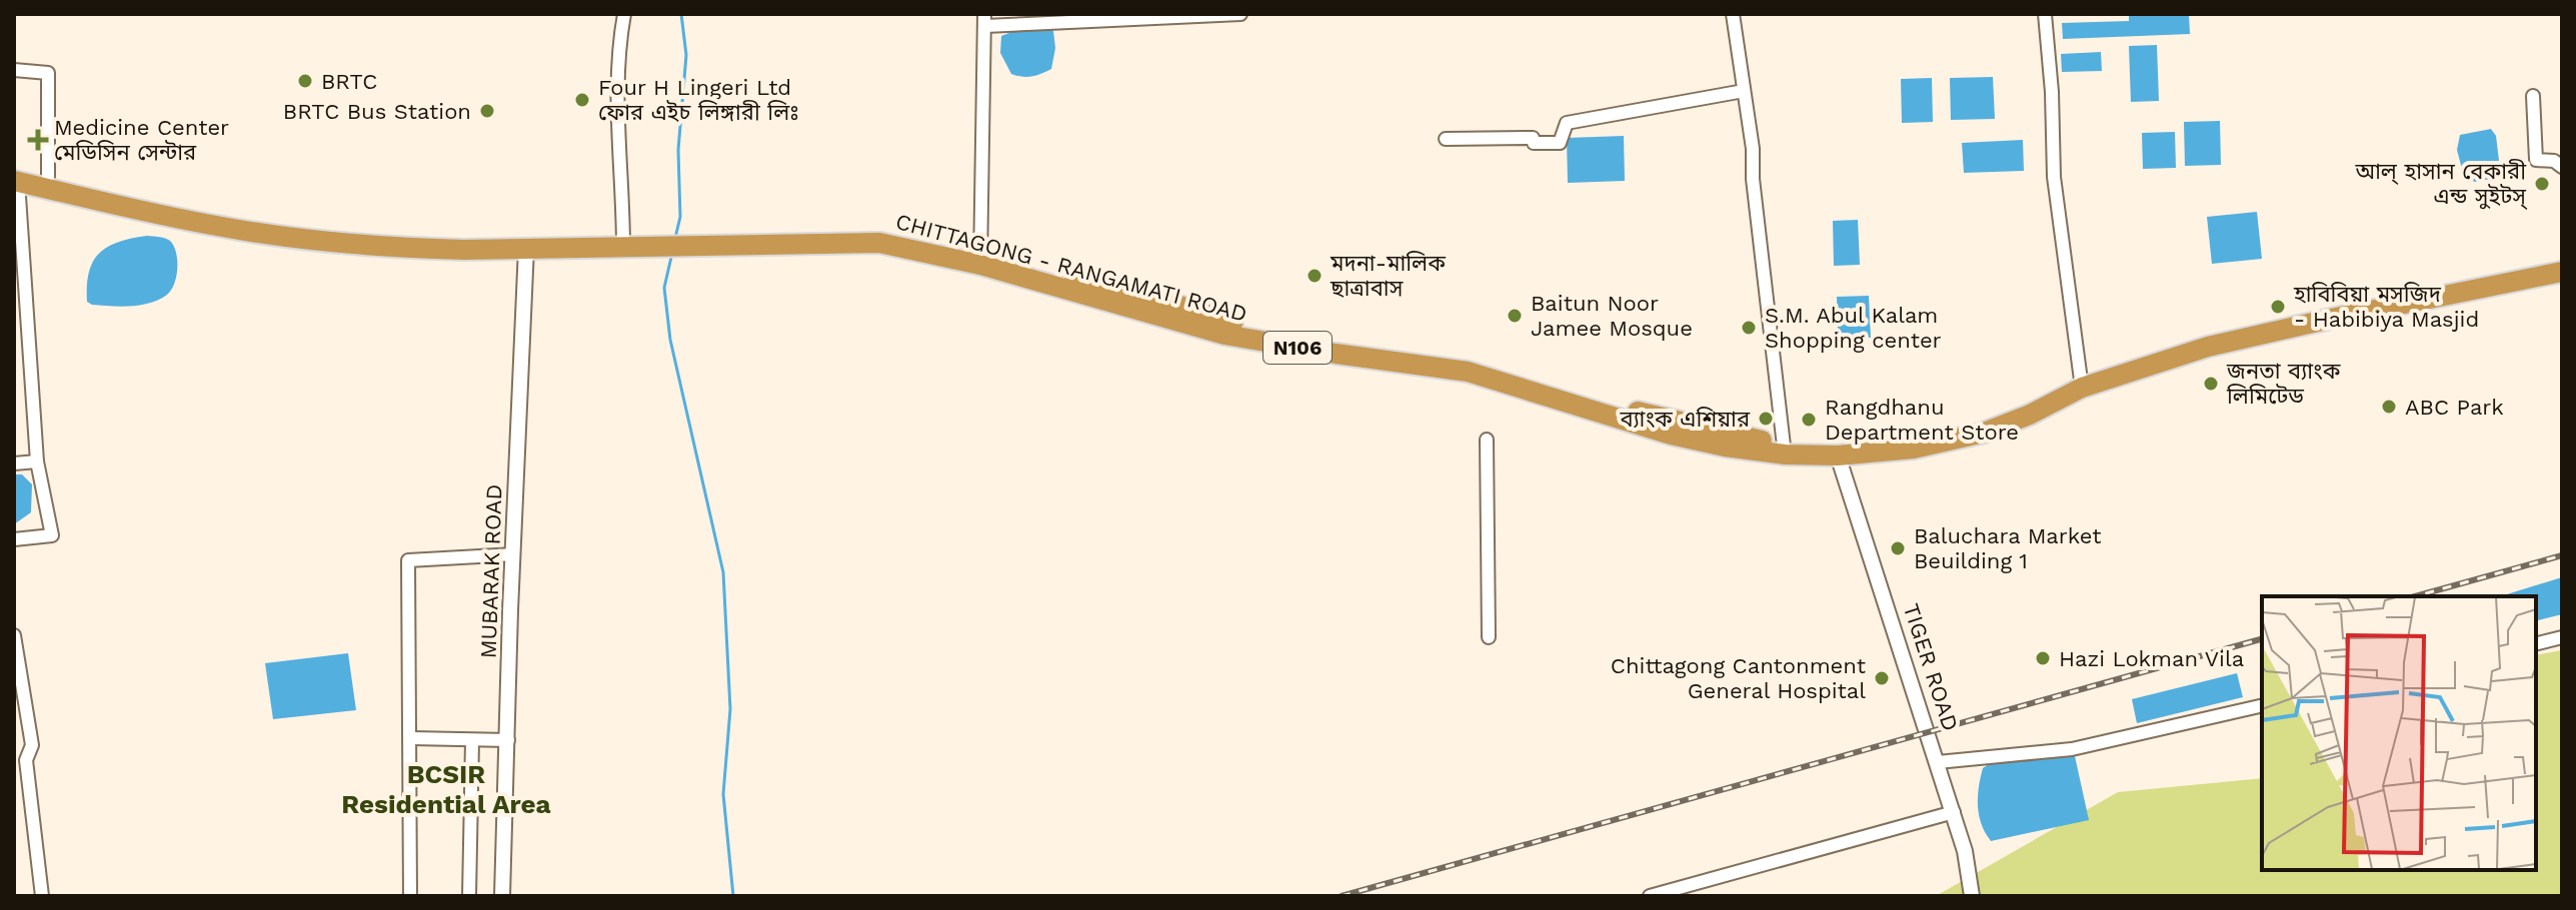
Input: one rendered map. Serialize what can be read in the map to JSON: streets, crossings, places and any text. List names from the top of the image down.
{
  "streets": {
    "highway": ["CHITTAGONG - RANGAMATI ROAD", "N106"],
    "street": ["MUBARAK ROAD", "TIGER ROAD"]
  },
  "crossings": [
    ["CHITTAGONG - RANGAMATI ROAD", "MUBARAK ROAD"],
    ["CHITTAGONG - RANGAMATI ROAD", "TIGER ROAD"]
  ],
  "districts": ["BCSIR Residential Area"],
  "places": {
    "other": [
      "BRTC",
      "Four H Lingeri Ltd ফোর এইচ লিঙ্গারী লিঃ",
      "BRTC Bus Station",
      "আল্ হাসান বেকারী এন্ড সুইটস্",
      "মদনা-মালিক ছাত্রাবাস",
      "হাবিবিয়া মসজিদ - Habibiya Masjid",
      "Baitun Noor Jamee Mosque",
      "S.M. Abul Kalam Shopping center",
      "জনতা ব্যাংক লিমিটেড",
      "ABC Park",
      "ব্যাংক এশিয়ার",
      "Rangdhanu Department Store",
      "Baluchara Market Beuilding 1",
      "Hazi Lokman Vila",
      "Chittagong Cantonment General Hospital"
    ],
    "health": ["Medicine Center মেডিসিন সেন্টার"]
  }
}
